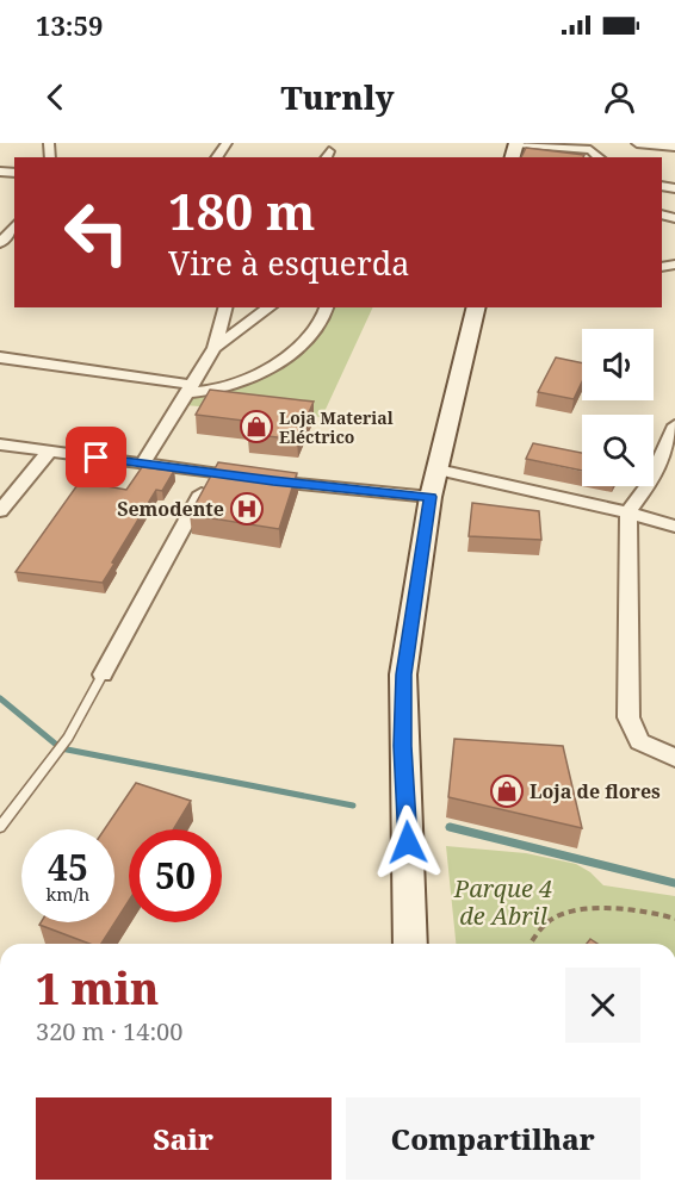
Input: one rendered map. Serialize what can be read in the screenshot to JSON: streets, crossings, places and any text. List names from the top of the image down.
{
  "parks": ["Parque 4 de Abril"],
  "places": {
    "shop": ["Loja Material Eléctrico", "Loja de flores"],
    "hospital": ["Semodente"]
  },
  "page": {
    "status": "13:59",
    "header": "Turnly",
    "turn": ["180 m", "Vire à esquerda"],
    "speed": "45 km/h",
    "limit": "50",
    "heading": ["1 min", "320 m · 14:00"],
    "buttons": ["Sair", "Compartilhar"]
  }
}
